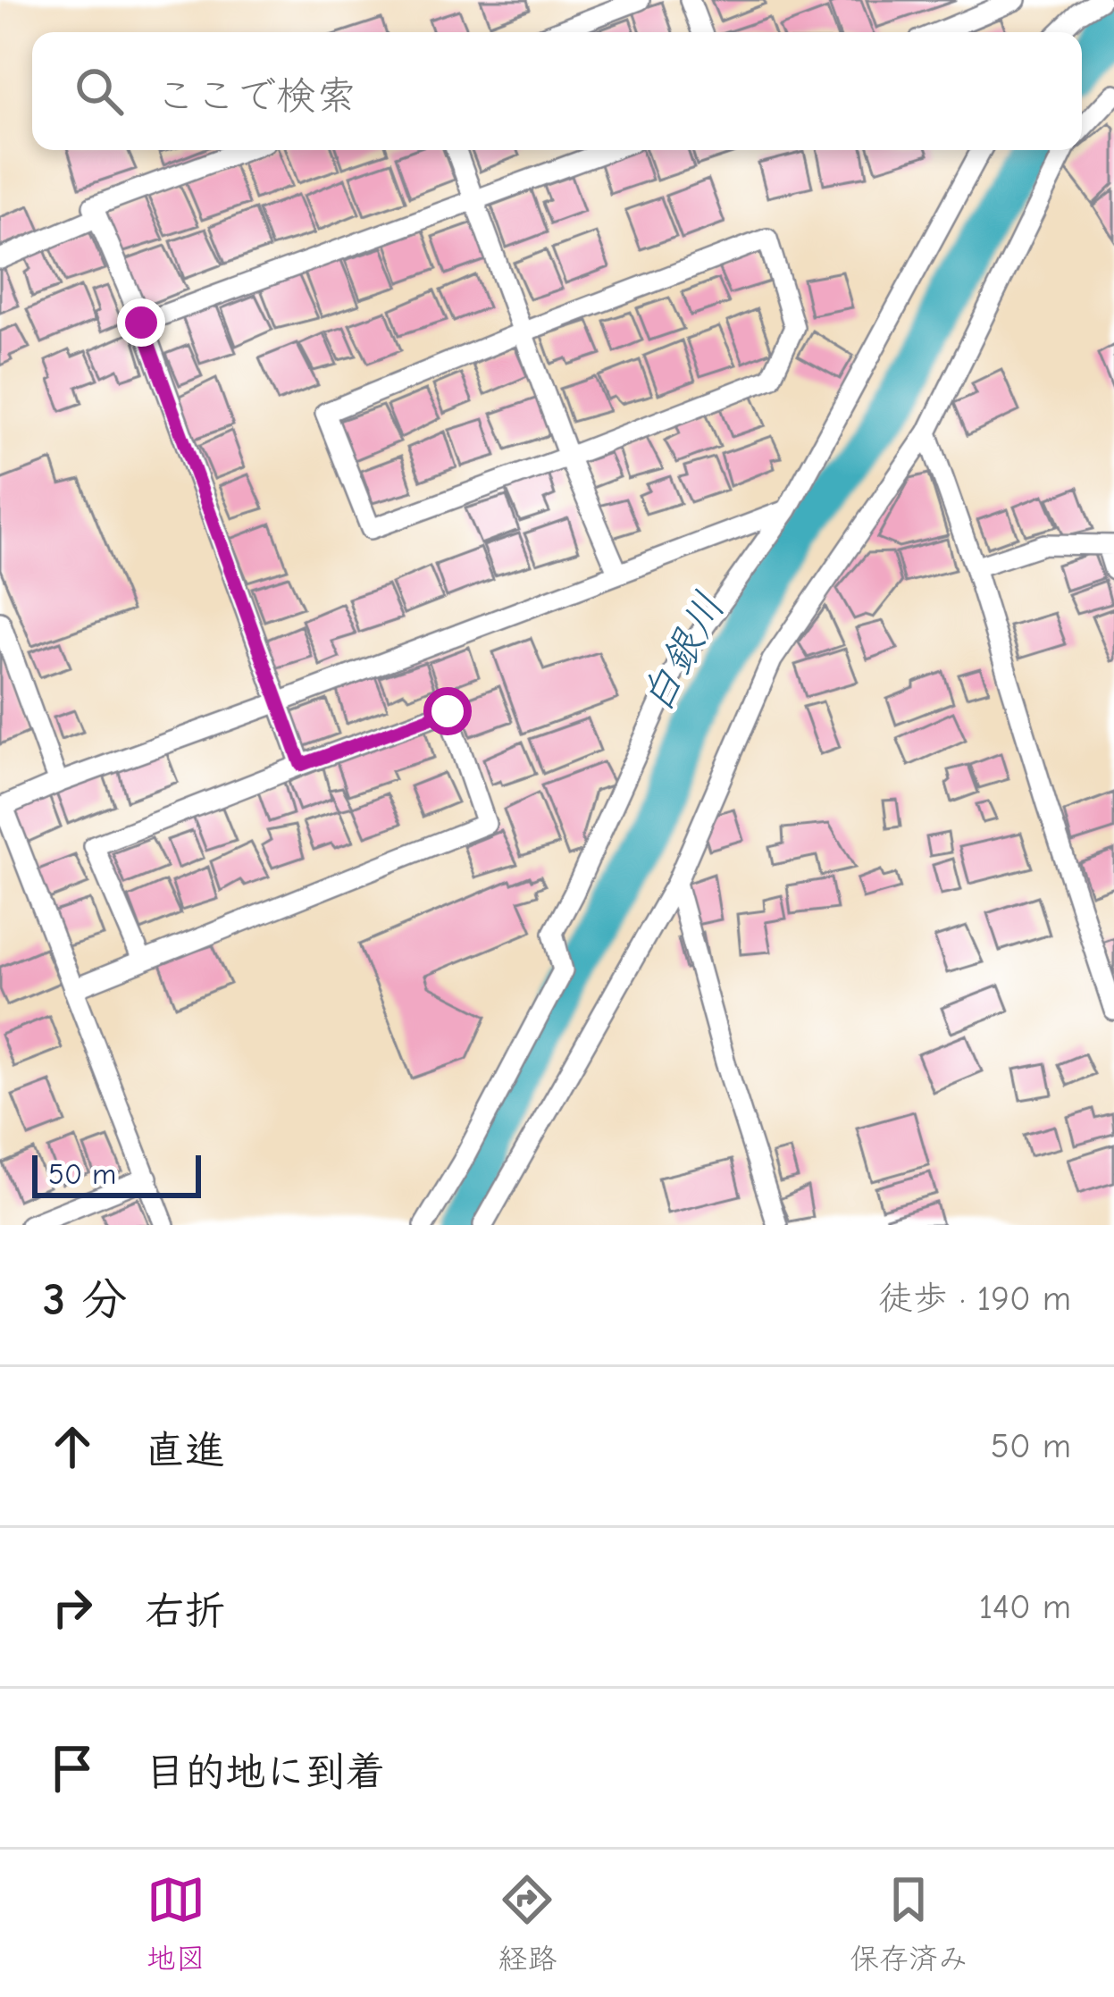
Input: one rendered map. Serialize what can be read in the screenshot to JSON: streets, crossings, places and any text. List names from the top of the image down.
{
  "water": ["白銀川"],
  "scale_bar": "50 m",
  "page": {
    "search": "ここで検索",
    "scale": "50 m",
    "heading": ["3 分", "徒歩 · 190 m"],
    "list": [
      ["直進", "50 m"],
      ["右折", "140 m"],
      "目的地に到着"
    ],
    "nav": ["地図", "経路", "保存済み"]
  }
}
